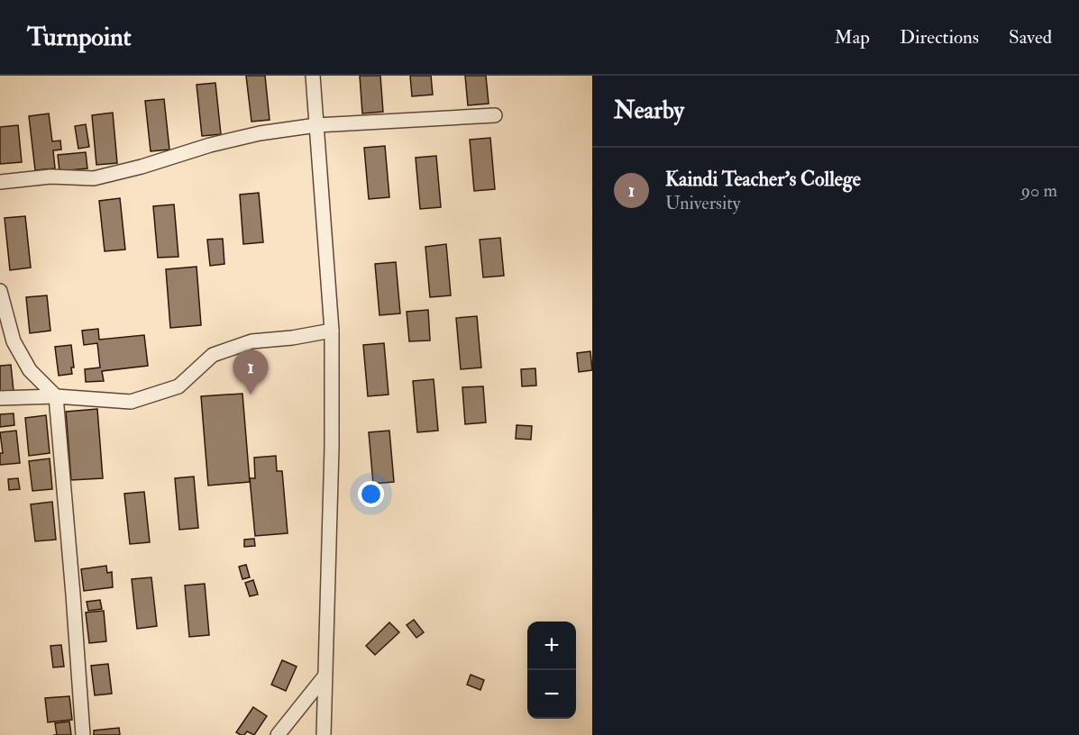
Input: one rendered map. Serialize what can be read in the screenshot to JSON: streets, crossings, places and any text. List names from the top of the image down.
{
  "page": {
    "header": "Turnpoint",
    "nav": ["Map", "Directions", "Saved"],
    "heading": "Nearby",
    "list": [
      {
        "mark": "1",
        "name": "Kaindi Teacher's College",
        "note": "University",
        "value": "90 m"
      }
    ],
    "pins": "1",
    "map_buttons": ["+", "−"]
  }
}
